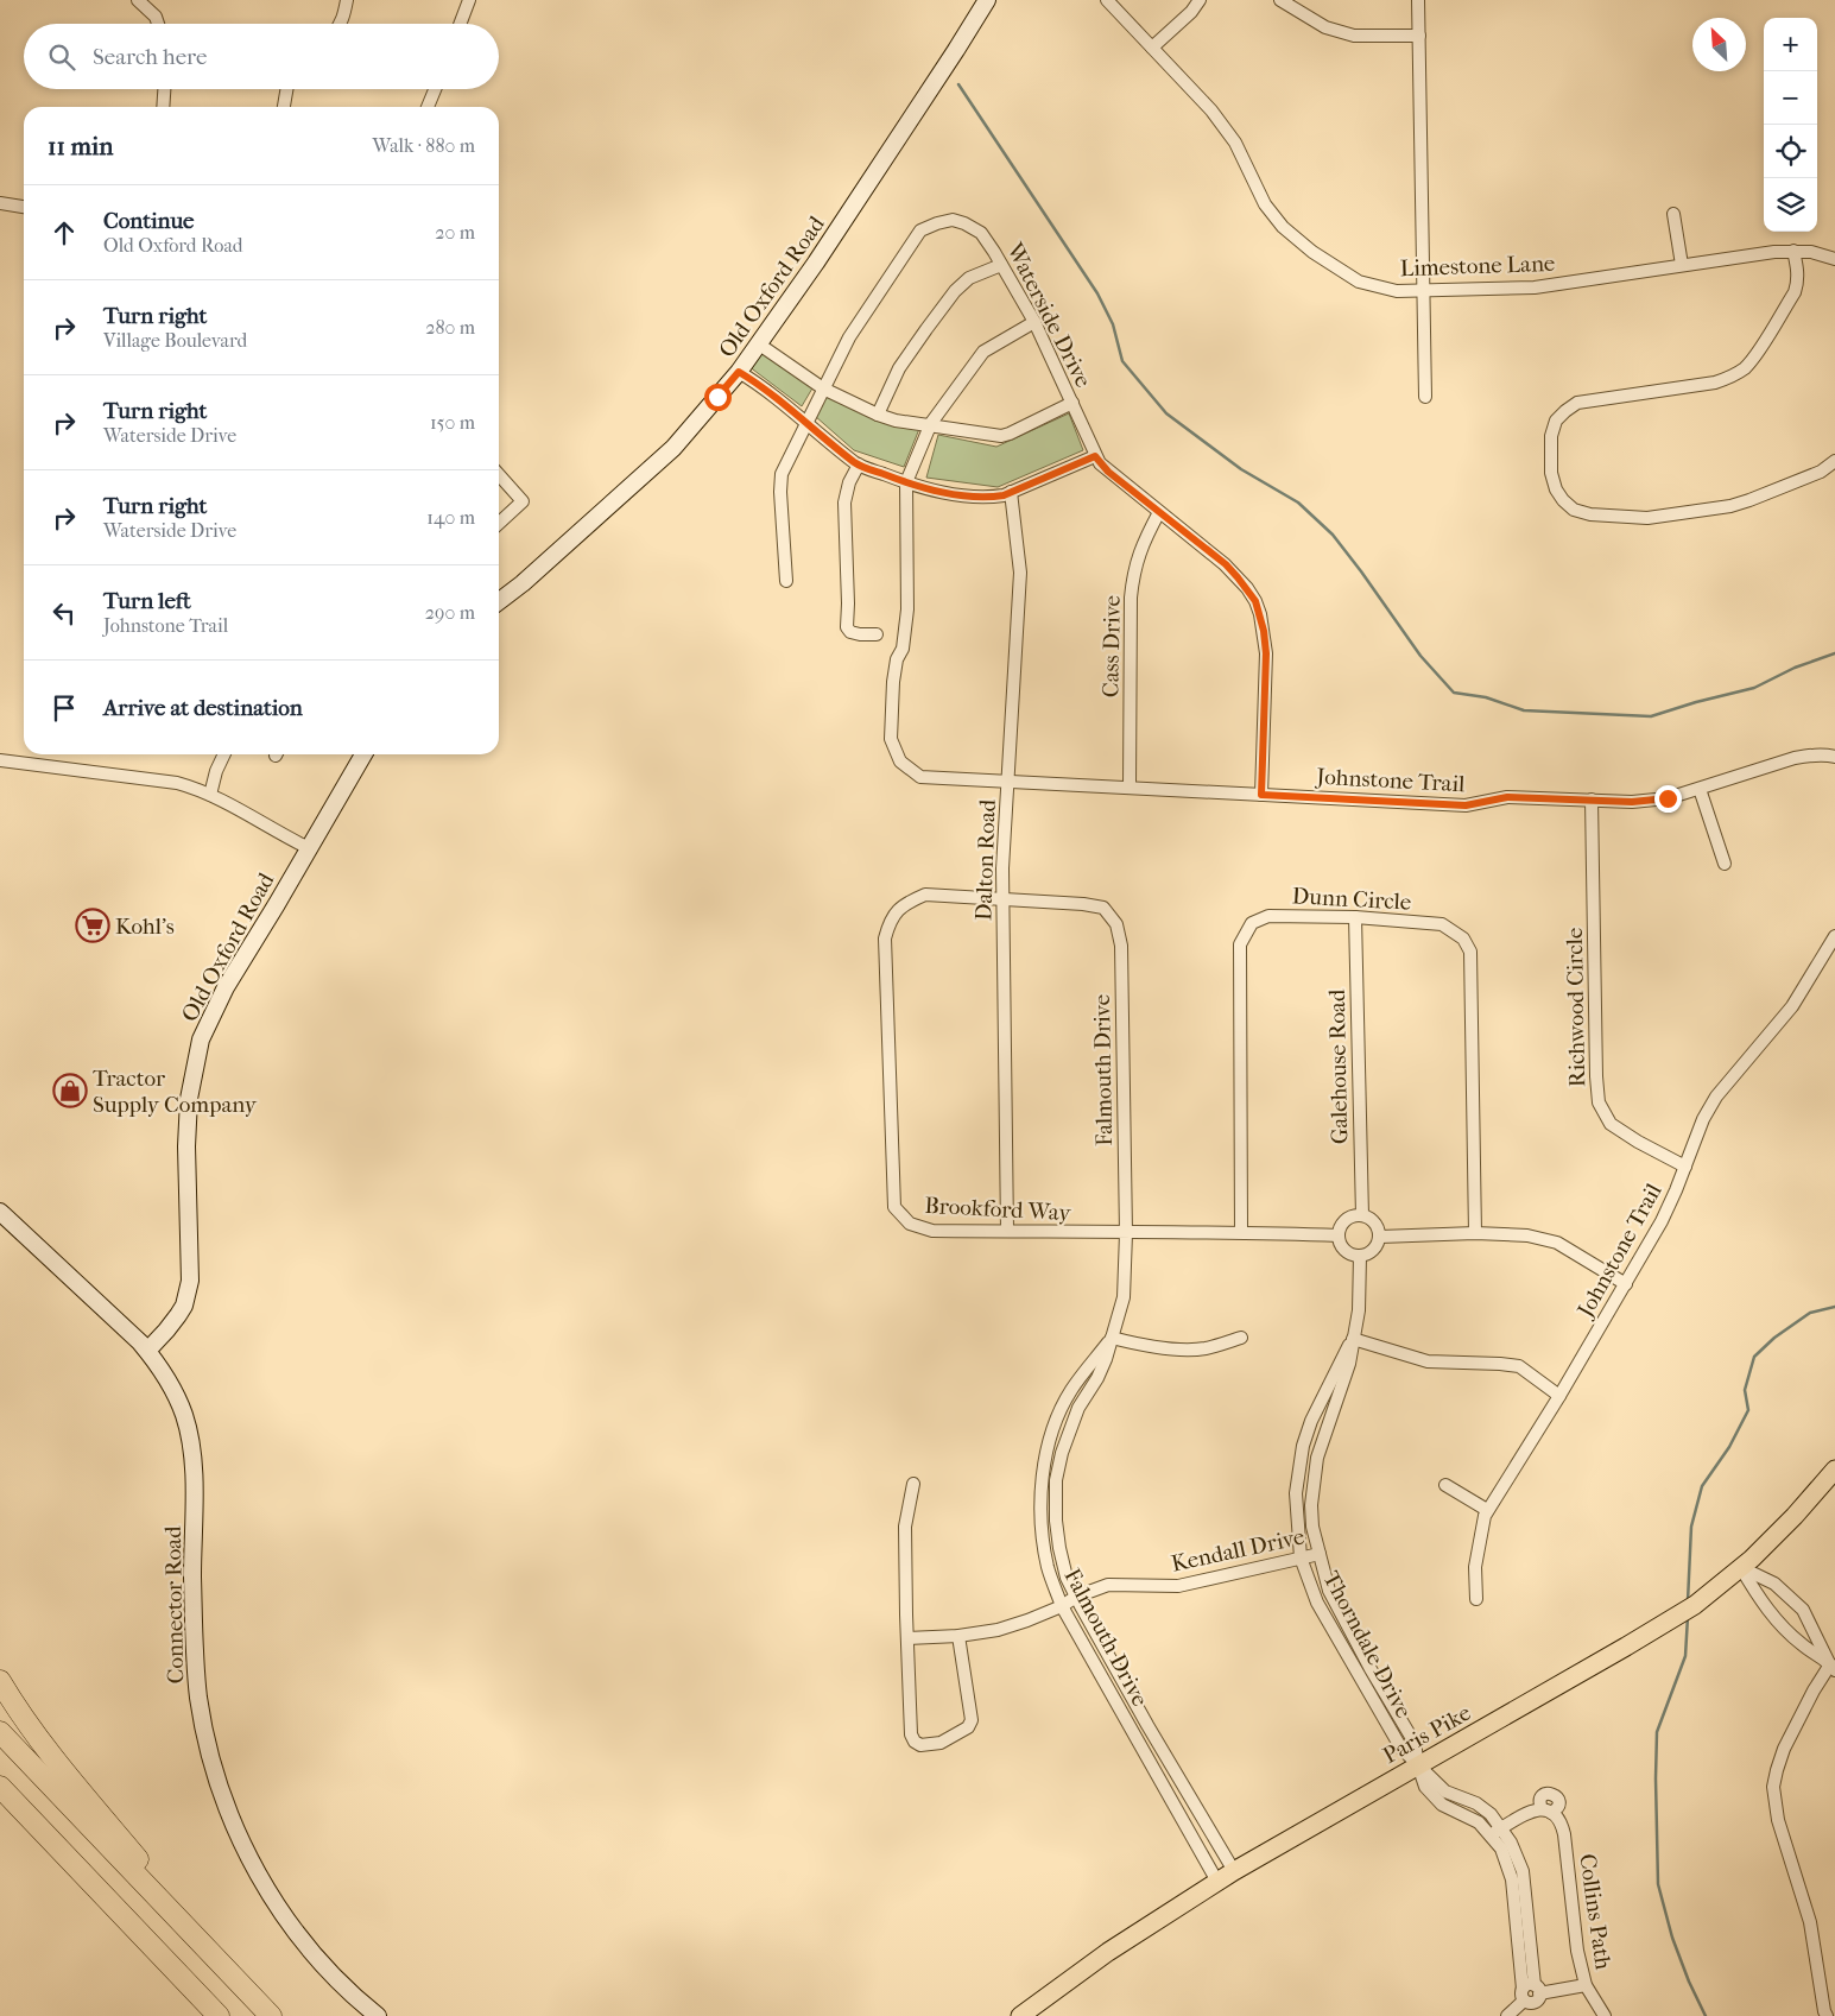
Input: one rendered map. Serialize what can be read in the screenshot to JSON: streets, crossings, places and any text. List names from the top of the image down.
{
  "streets": {
    "main road": ["Paris Pike"],
    "street": [
      "Limestone Lane",
      "Old Oxford Road",
      "Waterside Drive",
      "Cass Drive",
      "Johnstone Trail",
      "Dalton Road",
      "Dunn Circle",
      "Richwood Circle",
      "Galehouse Road",
      "Falmouth Drive",
      "Brookford Way",
      "Kendall Drive",
      "Connector Road",
      "Thorndale Drive",
      "Collins Path"
    ]
  },
  "crossings": [
    ["Old Oxford Road", "Connector Road"],
    ["Waterside Drive", "Cass Drive"],
    ["Waterside Drive", "Johnstone Trail"],
    ["Cass Drive", "Johnstone Trail"],
    ["Johnstone Trail", "Dalton Road"],
    ["Johnstone Trail", "Richwood Circle"],
    ["Dalton Road", "Falmouth Drive"],
    ["Dalton Road", "Brookford Way"],
    ["Dunn Circle", "Galehouse Road"],
    ["Dunn Circle", "Brookford Way"],
    ["Galehouse Road", "Brookford Way"],
    ["Galehouse Road", "Thorndale Drive"],
    ["Falmouth Drive", "Brookford Way"],
    ["Falmouth Drive", "Kendall Drive"],
    ["Falmouth Drive", "Paris Pike"],
    ["Brookford Way", "Thorndale Drive"],
    ["Kendall Drive", "Thorndale Drive"],
    ["Thorndale Drive", "Paris Pike"]
  ],
  "places": {
    "supermarket": ["Kohl's"],
    "shop": ["Tractor Supply Company"]
  },
  "north": "top left",
  "page": {
    "map_buttons": ["+", "−"],
    "search": "Search here",
    "heading": ["11 min", "Walk · 880 m"],
    "list": [
      ["Continue", "Old Oxford Road", "20 m"],
      ["Turn right", "Village Boulevard", "280 m"],
      ["Turn right", "Waterside Drive", "150 m"],
      ["Turn right", "Waterside Drive", "140 m"],
      ["Turn left", "Johnstone Trail", "290 m"],
      "Arrive at destination"
    ]
  }
}
